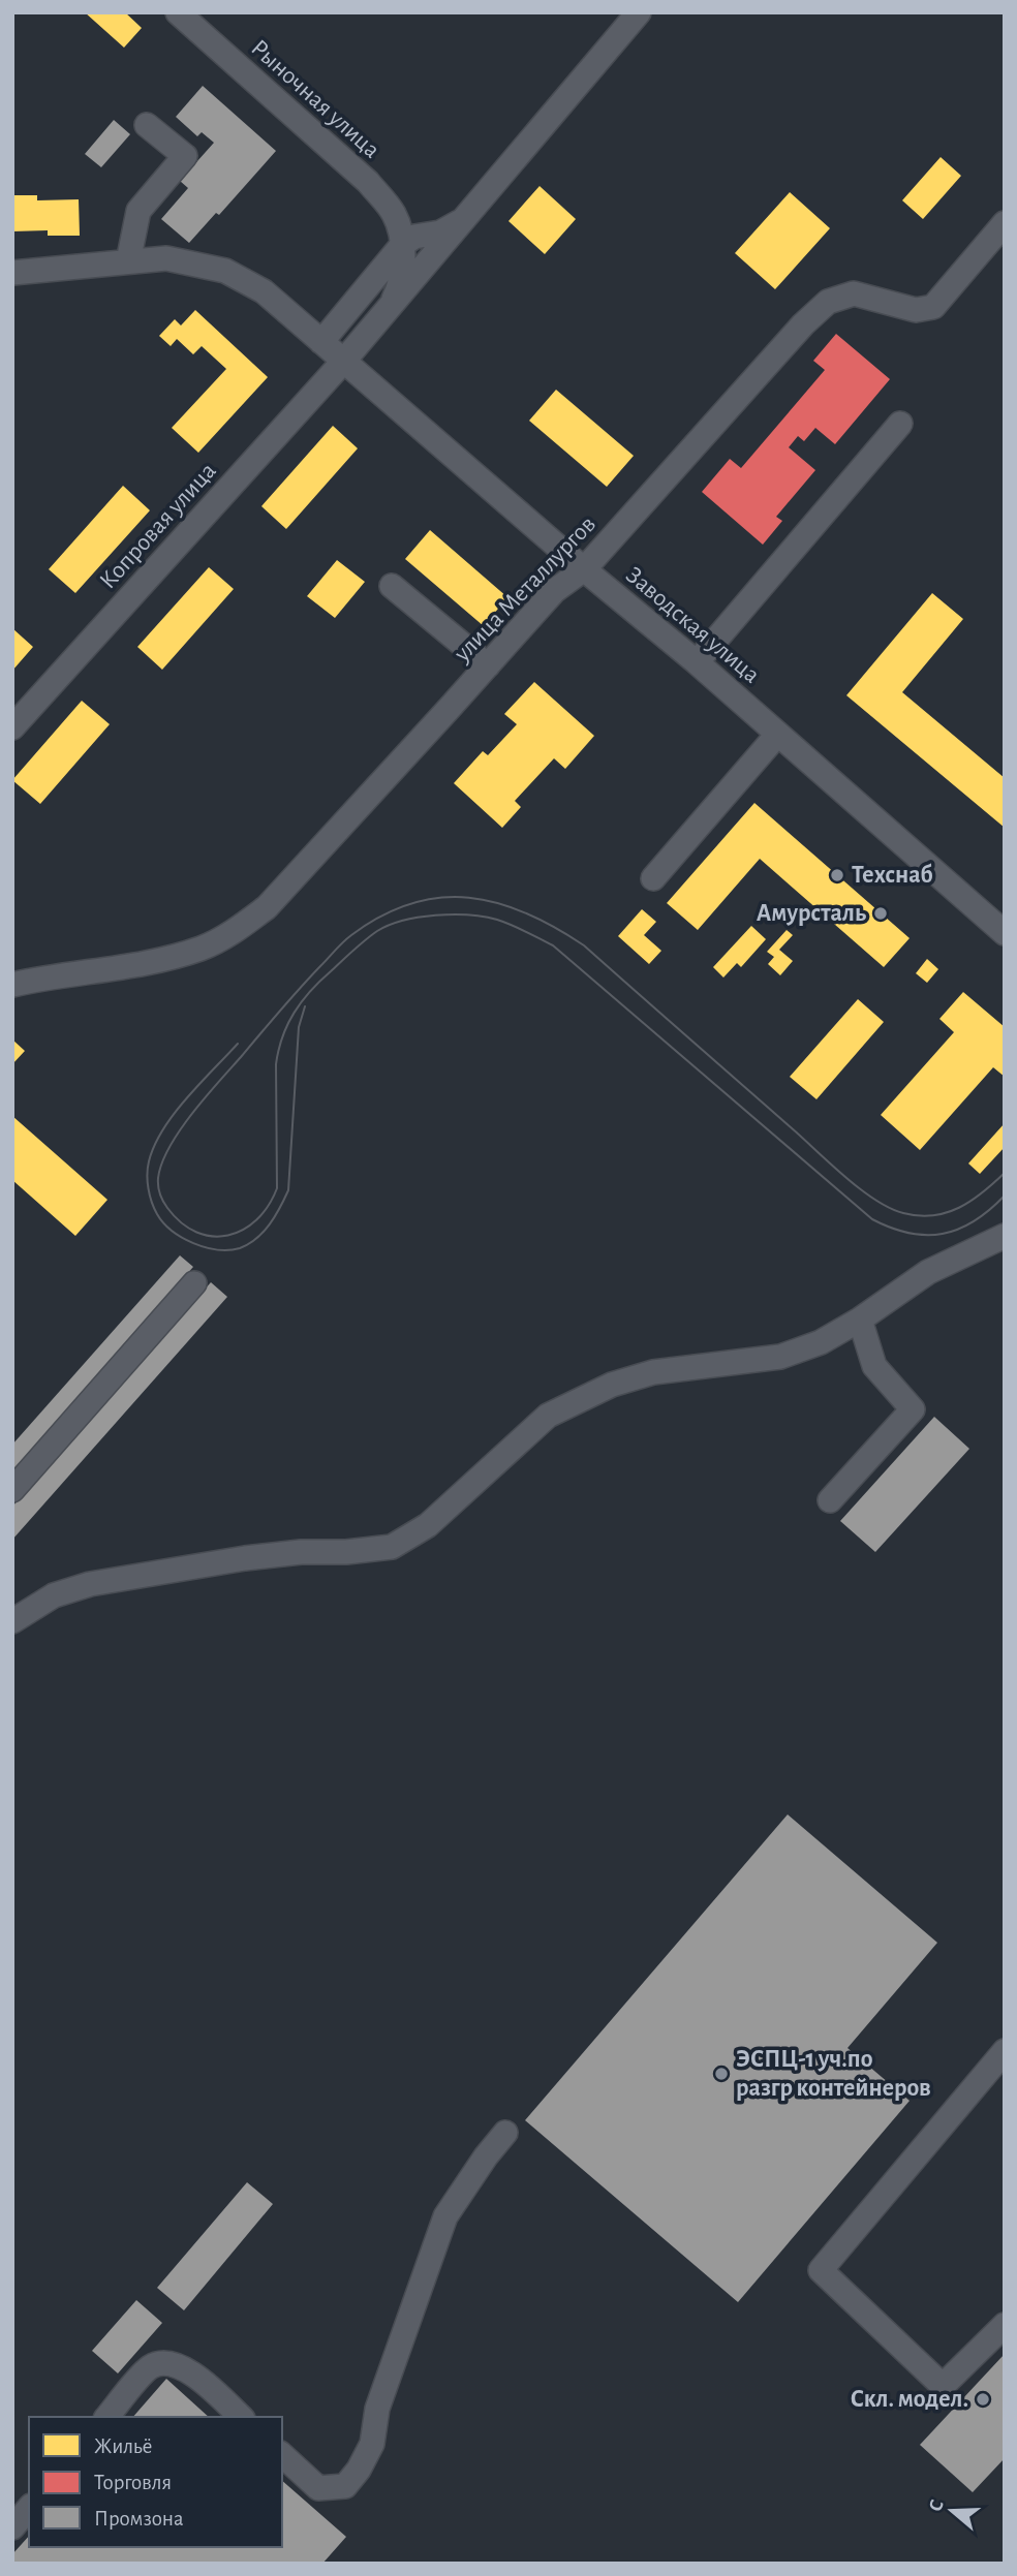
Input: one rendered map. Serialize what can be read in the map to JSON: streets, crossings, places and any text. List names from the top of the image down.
{
  "streets": {
    "street": [
      "Рыночная улица",
      "Копровая улица",
      "улица Металлургов",
      "Заводская улица"
    ]
  },
  "crossings": [
    ["Рыночная улица", "Копровая улица"],
    ["Рыночная улица", "Заводская улица"],
    ["Копровая улица", "Заводская улица"],
    ["улица Металлургов", "Заводская улица"]
  ],
  "places": [
    "Техснаб",
    "Амурсталь",
    "ЭСПЦ-1 уч.по разгр контейнеров",
    "Скл. модел."
  ],
  "legend": ["Жильё", "Торговля", "Промзона"],
  "north": "left"
}
